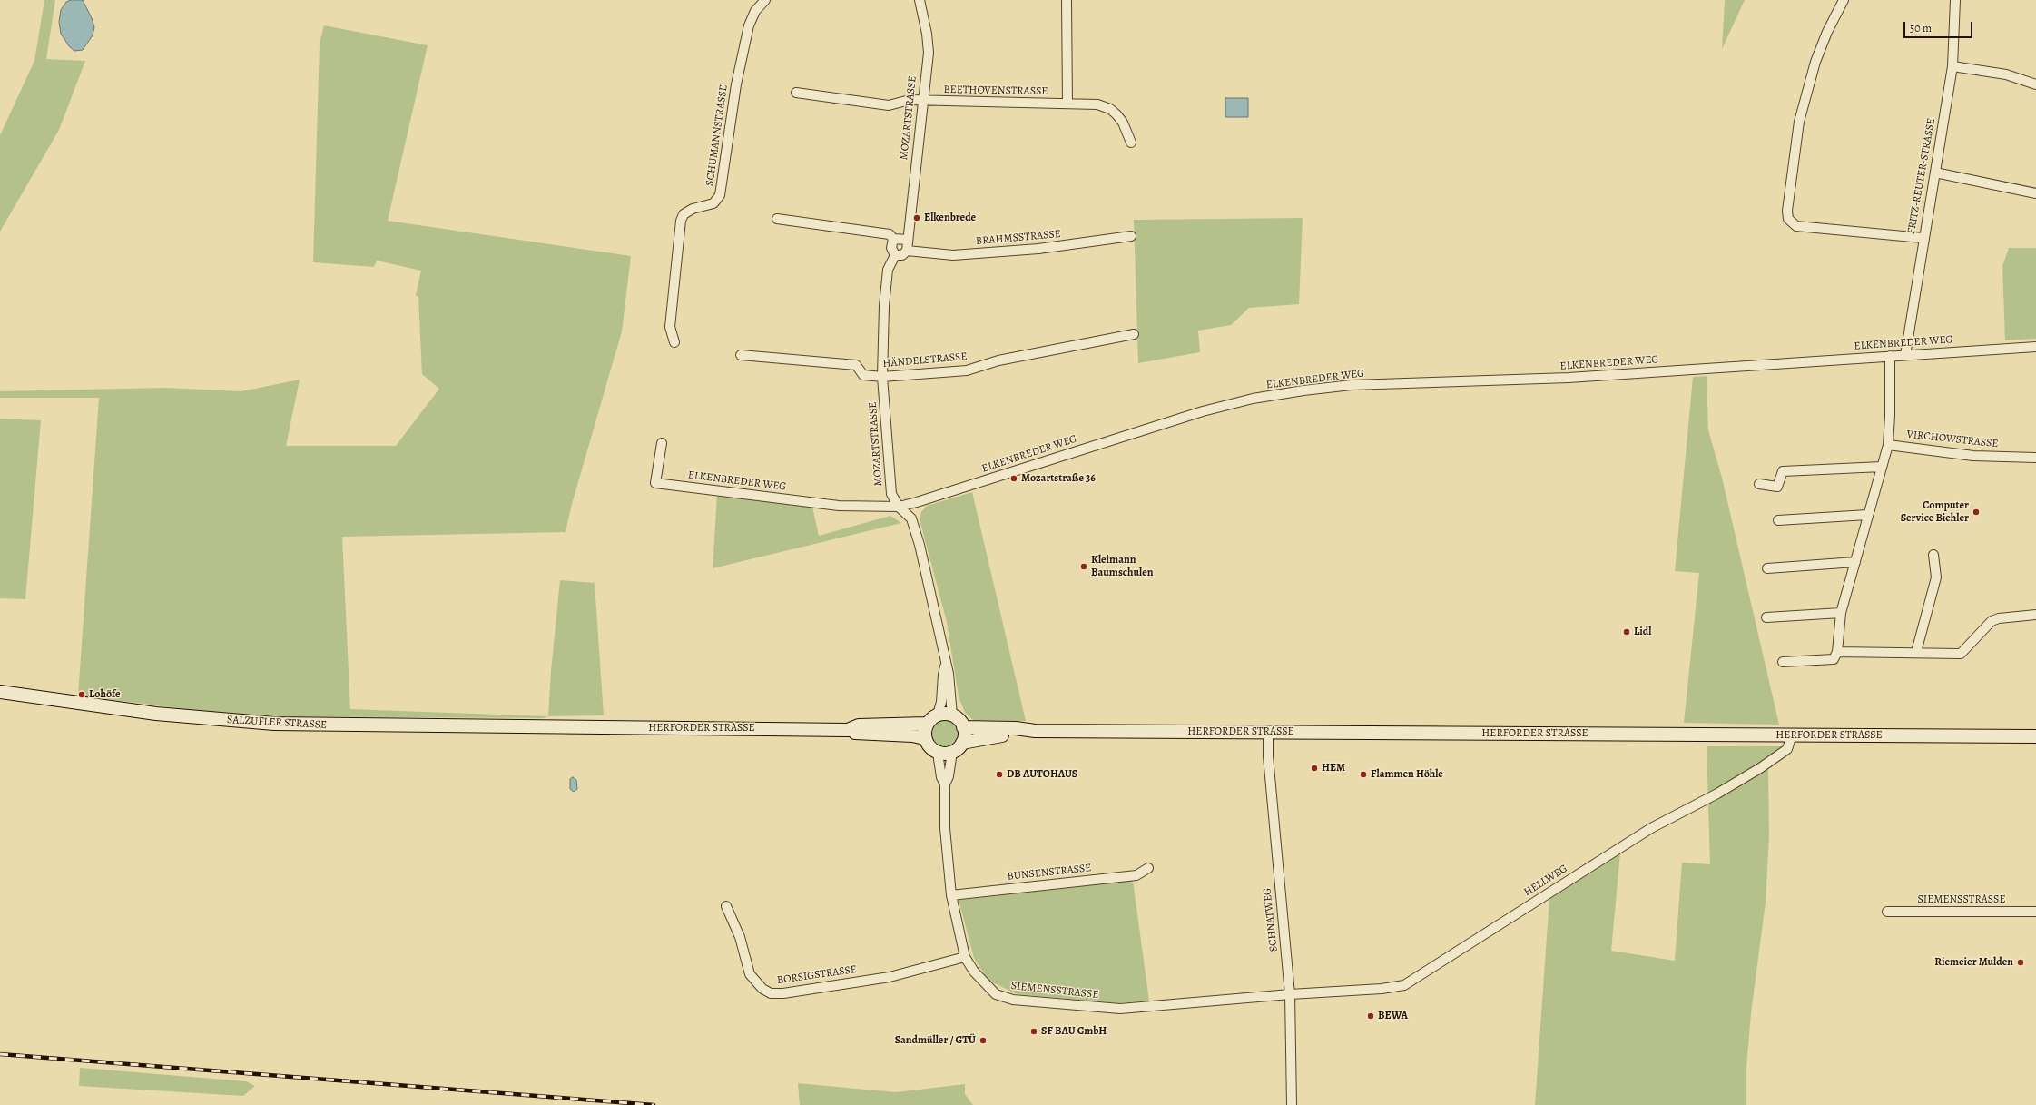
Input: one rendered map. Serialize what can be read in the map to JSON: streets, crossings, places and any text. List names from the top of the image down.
{
  "streets": {
    "main road": ["SALZUFLER STRASSE", "HERFORDER STRASSE"],
    "street": [
      "BEETHOVENSTRASSE",
      "MOZARTSTRASSE",
      "SCHUMANNSTRASSE",
      "FRITZ-REUTER-STRASSE",
      "BRAHMSSTRASSE",
      "ELKENBREDER WEG",
      "HÄNDELSTRASSE",
      "VIRCHOWSTRASSE",
      "BUNSENSTRASSE",
      "HELLWEG",
      "SIEMENSSTRASSE",
      "SCHNATWEG",
      "BORSIGSTRASSE"
    ]
  },
  "crossings": [
    ["BEETHOVENSTRASSE", "MOZARTSTRASSE"],
    ["MOZARTSTRASSE", "BRAHMSSTRASSE"],
    ["MOZARTSTRASSE", "ELKENBREDER WEG"],
    ["MOZARTSTRASSE", "HÄNDELSTRASSE"],
    ["MOZARTSTRASSE", "HERFORDER STRASSE"],
    ["MOZARTSTRASSE", "SIEMENSSTRASSE"],
    ["FRITZ-REUTER-STRASSE", "ELKENBREDER WEG"],
    ["SALZUFLER STRASSE", "HERFORDER STRASSE"],
    ["HERFORDER STRASSE", "HELLWEG"],
    ["HERFORDER STRASSE", "SIEMENSSTRASSE"],
    ["HERFORDER STRASSE", "SCHNATWEG"],
    ["BUNSENSTRASSE", "SIEMENSSTRASSE"],
    ["HELLWEG", "SIEMENSSTRASSE"],
    ["HELLWEG", "SCHNATWEG"],
    ["SIEMENSSTRASSE", "SCHNATWEG"],
    ["SIEMENSSTRASSE", "BORSIGSTRASSE"]
  ],
  "places": [
    "Elkenbrede",
    "Mozartstraße 36",
    "Computer Service Biehler",
    "Kleimann Baumschulen",
    "Lidl",
    "Lohöfe",
    "HEM",
    "DB AUTOHAUS",
    "Flammen Höhle",
    "Riemeier Mulden",
    "BEWA",
    "SF BAU GmbH",
    "Sandmüller / GTÜ"
  ],
  "scale_bar": "50 m"
}
